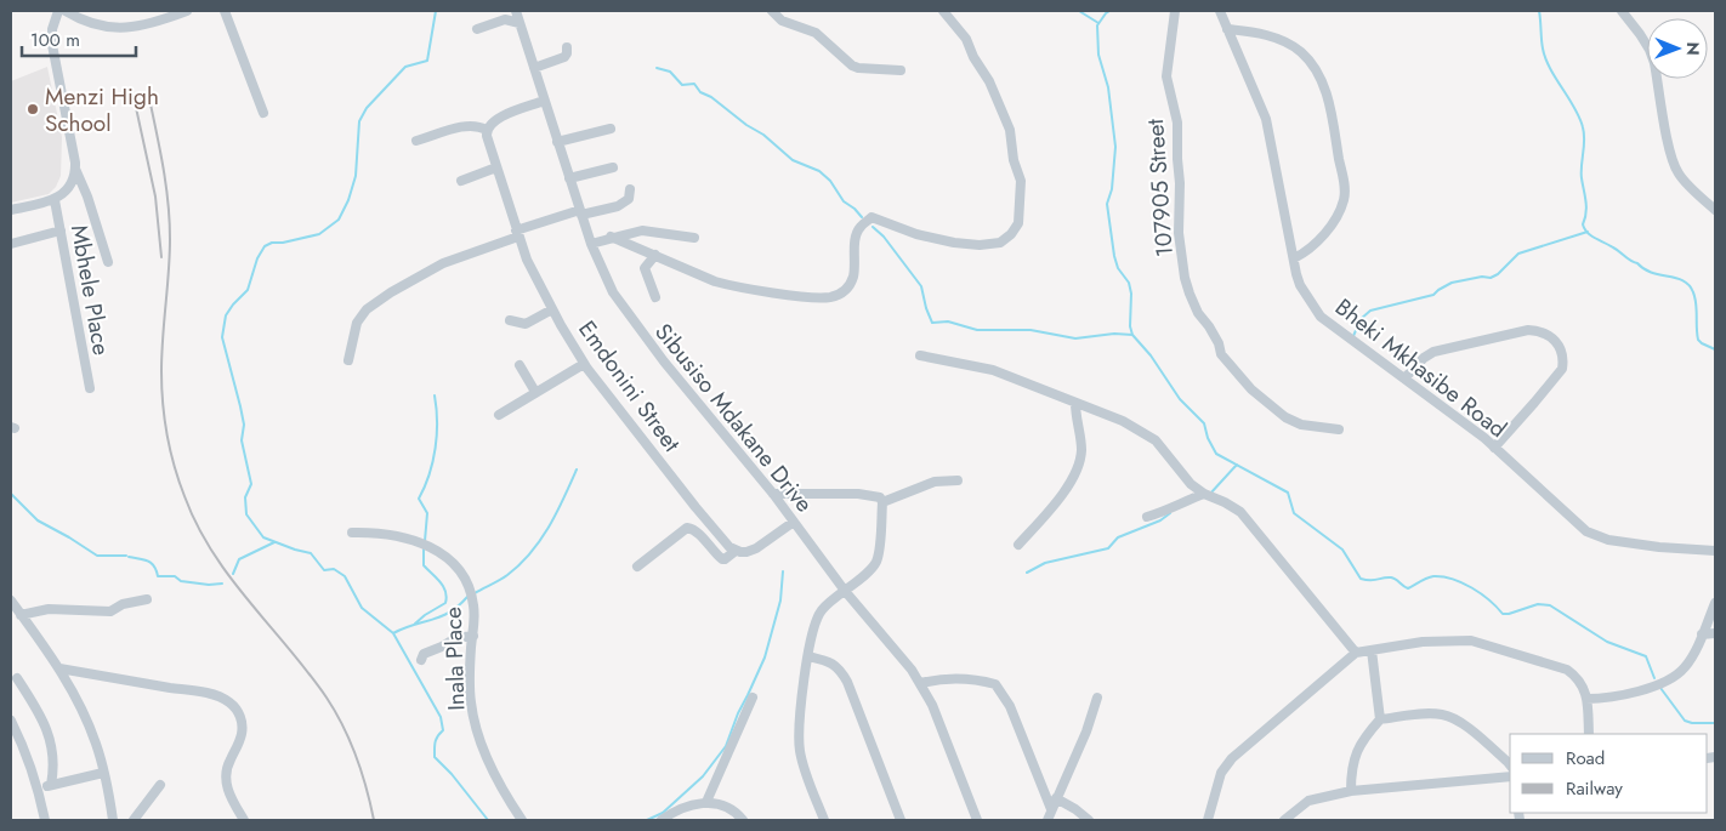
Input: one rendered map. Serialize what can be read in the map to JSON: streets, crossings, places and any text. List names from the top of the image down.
{
  "streets": {
    "street": [
      "107905 Street",
      "Mbhele Place",
      "Bheki Mkhasibe Road",
      "Emdonini Street",
      "Sibusiso Mdakane Drive",
      "Inala Place"
    ]
  },
  "places": ["Menzi High School"],
  "legend": ["Road", "Railway"],
  "scale_bar": "100 m",
  "north": "right"
}
